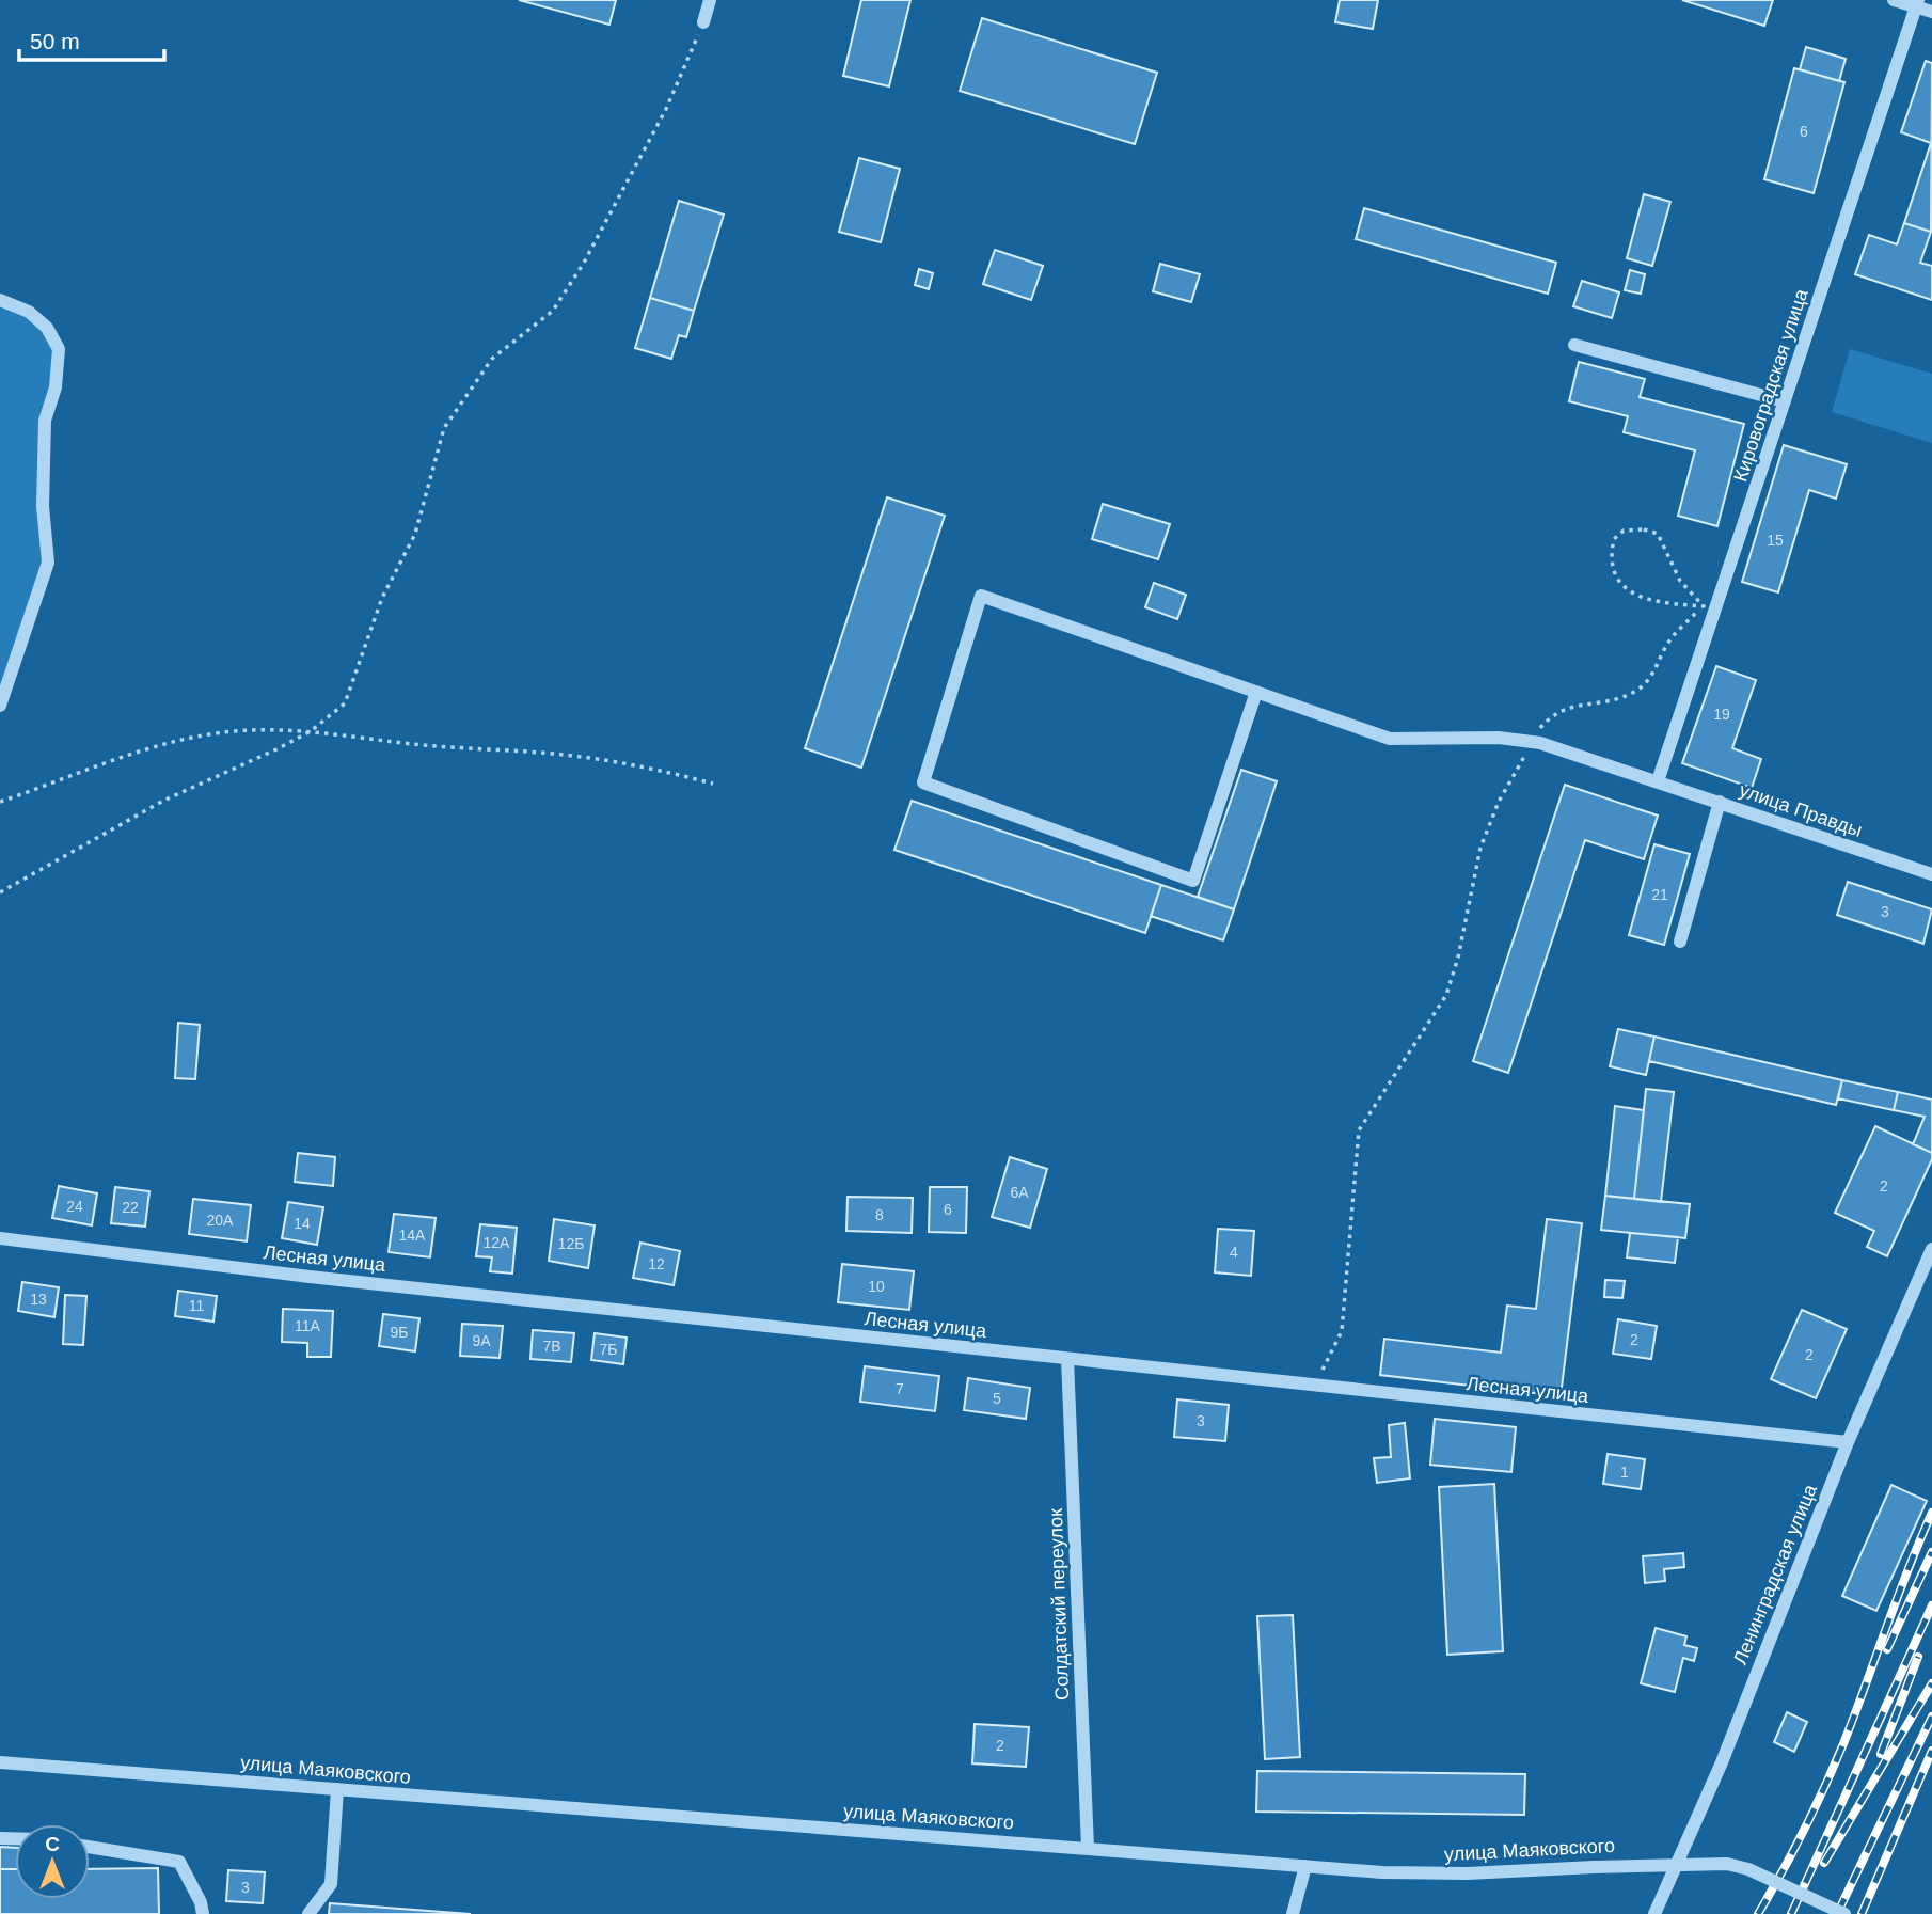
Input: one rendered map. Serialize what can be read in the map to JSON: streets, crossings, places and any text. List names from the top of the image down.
{
  "streets": {
    "street": [
      "Кировоградская улица",
      "улица Правды",
      "Лесная улица",
      "Ленинградская улица",
      "Солдатский переулок",
      "улица Маяковского"
    ]
  },
  "crossings": [
    ["Кировоградская улица", "улица Правды"],
    ["Лесная улица", "Ленинградская улица"],
    ["Лесная улица", "Солдатский переулок"],
    ["Солдатский переулок", "улица Маяковского"]
  ],
  "house_numbers": [
    "6",
    "15",
    "19",
    "21",
    "3",
    "2",
    "6А",
    "24",
    "22",
    "6",
    "8",
    "20А",
    "14",
    "14А",
    "12А",
    "12Б",
    "4",
    "12",
    "10",
    "13",
    "11",
    "11А",
    "9Б",
    "2",
    "9А",
    "7В",
    "7Б",
    "2",
    "7",
    "5",
    "3",
    "1",
    "2",
    "3"
  ],
  "scale_bar": "50 m",
  "north": "top"
}
